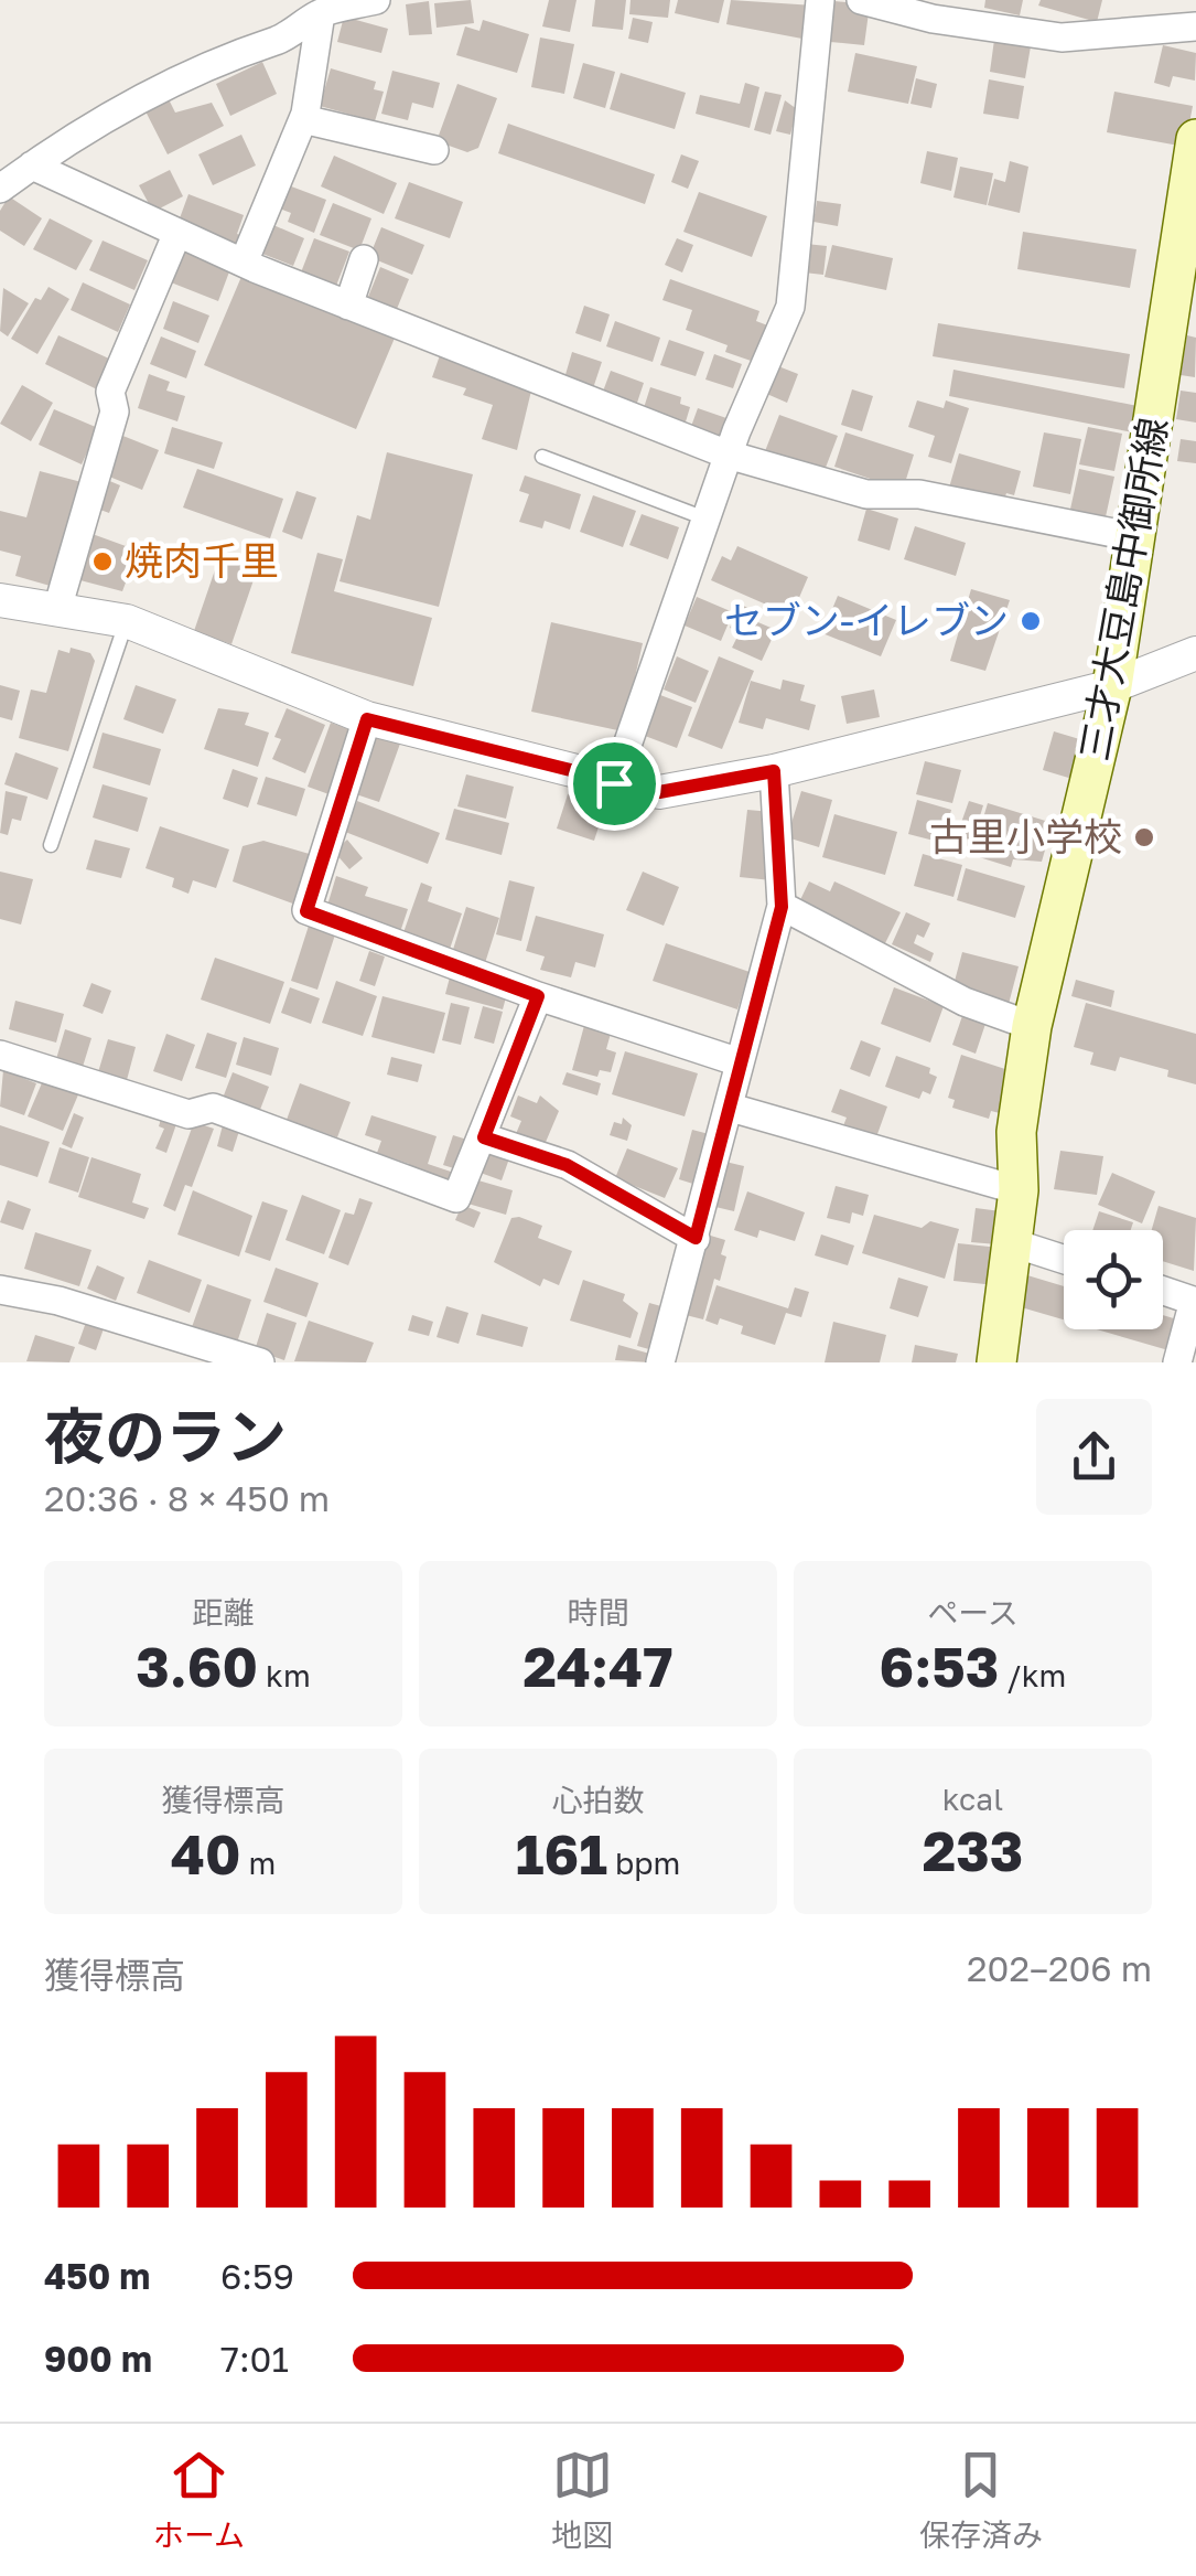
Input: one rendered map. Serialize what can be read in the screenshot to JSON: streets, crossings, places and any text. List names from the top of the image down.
{
  "streets": {
    "main road": ["三才大豆島中御所線"]
  },
  "places": ["焼肉千里", "セブン-イレブン", "古里小学校"],
  "page": {
    "heading": ["夜のラン", "20:36 · 8 × 450 m"],
    "stats": [
      ["距離", "3.60 km"],
      ["時間", "24:47"],
      ["ペース", "6:53 /km"],
      ["獲得標高", "40 m"],
      ["心拍数", "161 bpm"],
      ["kcal", "233"]
    ],
    "chart": ["獲得標高", "202–206 m"],
    "list": [
      {
        "name": "450 m",
        "note": "6:59"
      },
      {
        "name": "900 m",
        "note": "7:01"
      }
    ],
    "tabs": ["ホーム", "地図", "保存済み"]
  }
}
